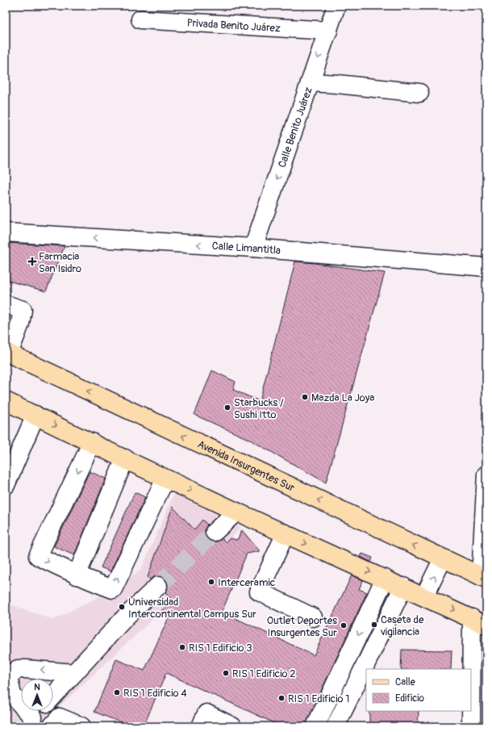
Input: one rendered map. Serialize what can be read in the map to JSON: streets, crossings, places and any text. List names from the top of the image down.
{
  "streets": {
    "main road": ["Avenida Insurgentes Sur"],
    "street": ["Privada Benito Juárez", "Calle Benito Juárez", "Calle Limantitla"]
  },
  "crossings": [
    ["Privada Benito Juárez", "Calle Benito Juárez"],
    ["Calle Benito Juárez", "Calle Limantitla"]
  ],
  "one_way": ["Calle Benito Juárez", "Calle Limantitla"],
  "places": {
    "health": ["Farmacia San Isidro"],
    "other": [
      "Mazda La Joya",
      "Starbucks / Sushi Itto",
      "Interceramic",
      "Universidad Intercontinental Campus Sur",
      "Caseta de vigilancia",
      "Outlet Deportes Insurgentes Sur",
      "RIS 1 Edificio 3",
      "RIS 1 Edificio 2",
      "RIS 1 Edificio 4",
      "RIS 1 Edificio 1"
    ]
  },
  "legend": ["Calle", "Edificio"],
  "north": "top"
}
